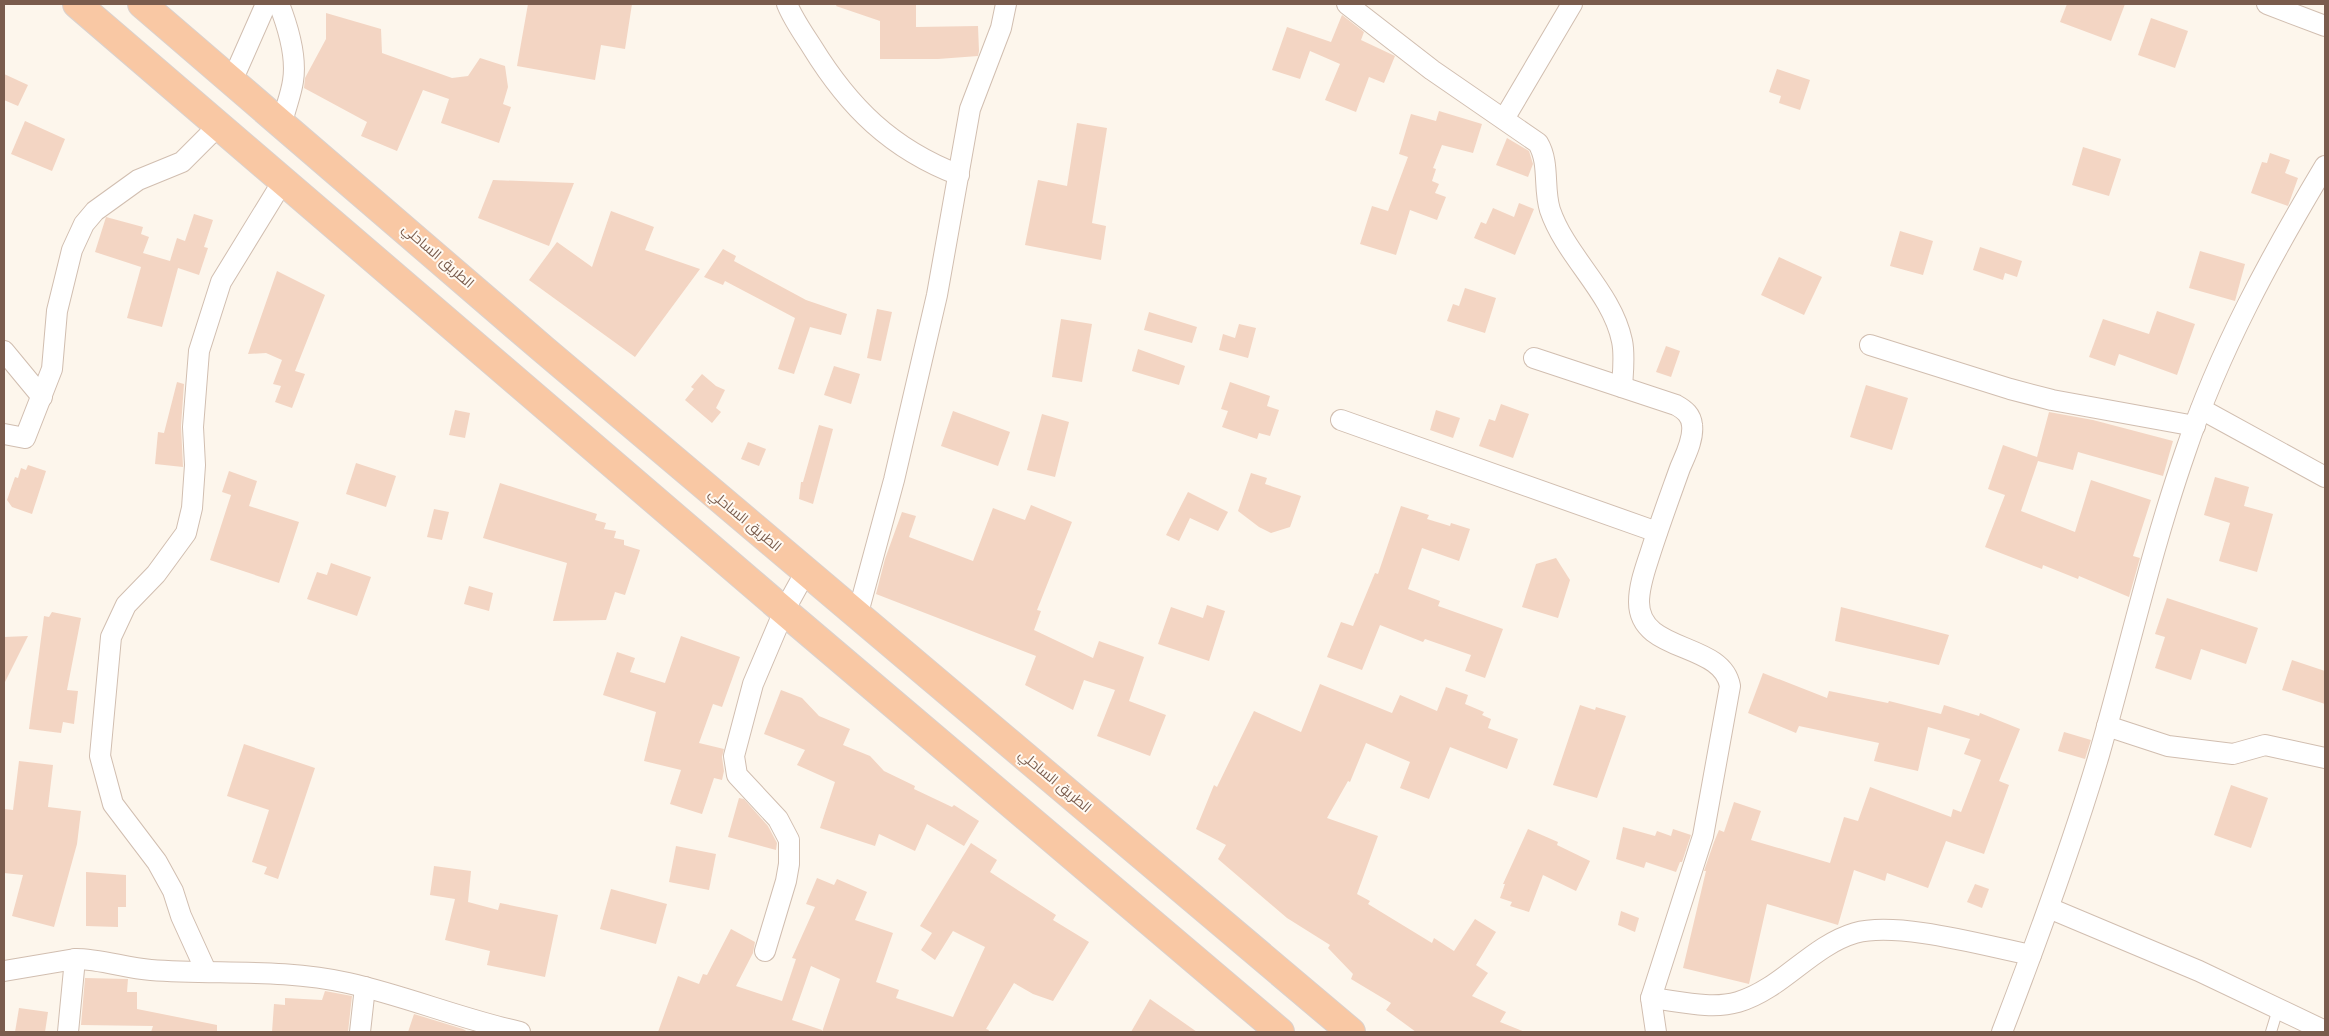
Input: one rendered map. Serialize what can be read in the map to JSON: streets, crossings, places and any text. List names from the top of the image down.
{
  "streets": {
    "highway": ["الطريق الساحلي"]
  }
}
